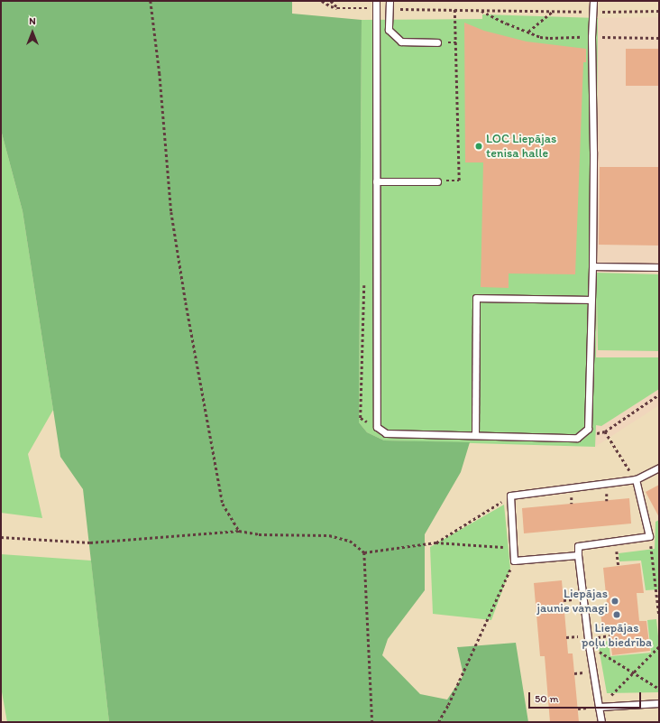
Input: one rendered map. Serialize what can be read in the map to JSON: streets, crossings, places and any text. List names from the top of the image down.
{
  "places": ["LOC Liepājas tenisa halle", "Liepājas jaunie vanagi", "Liepājas poļu biedrība"],
  "scale_bar": "50 m",
  "north": "top"
}
